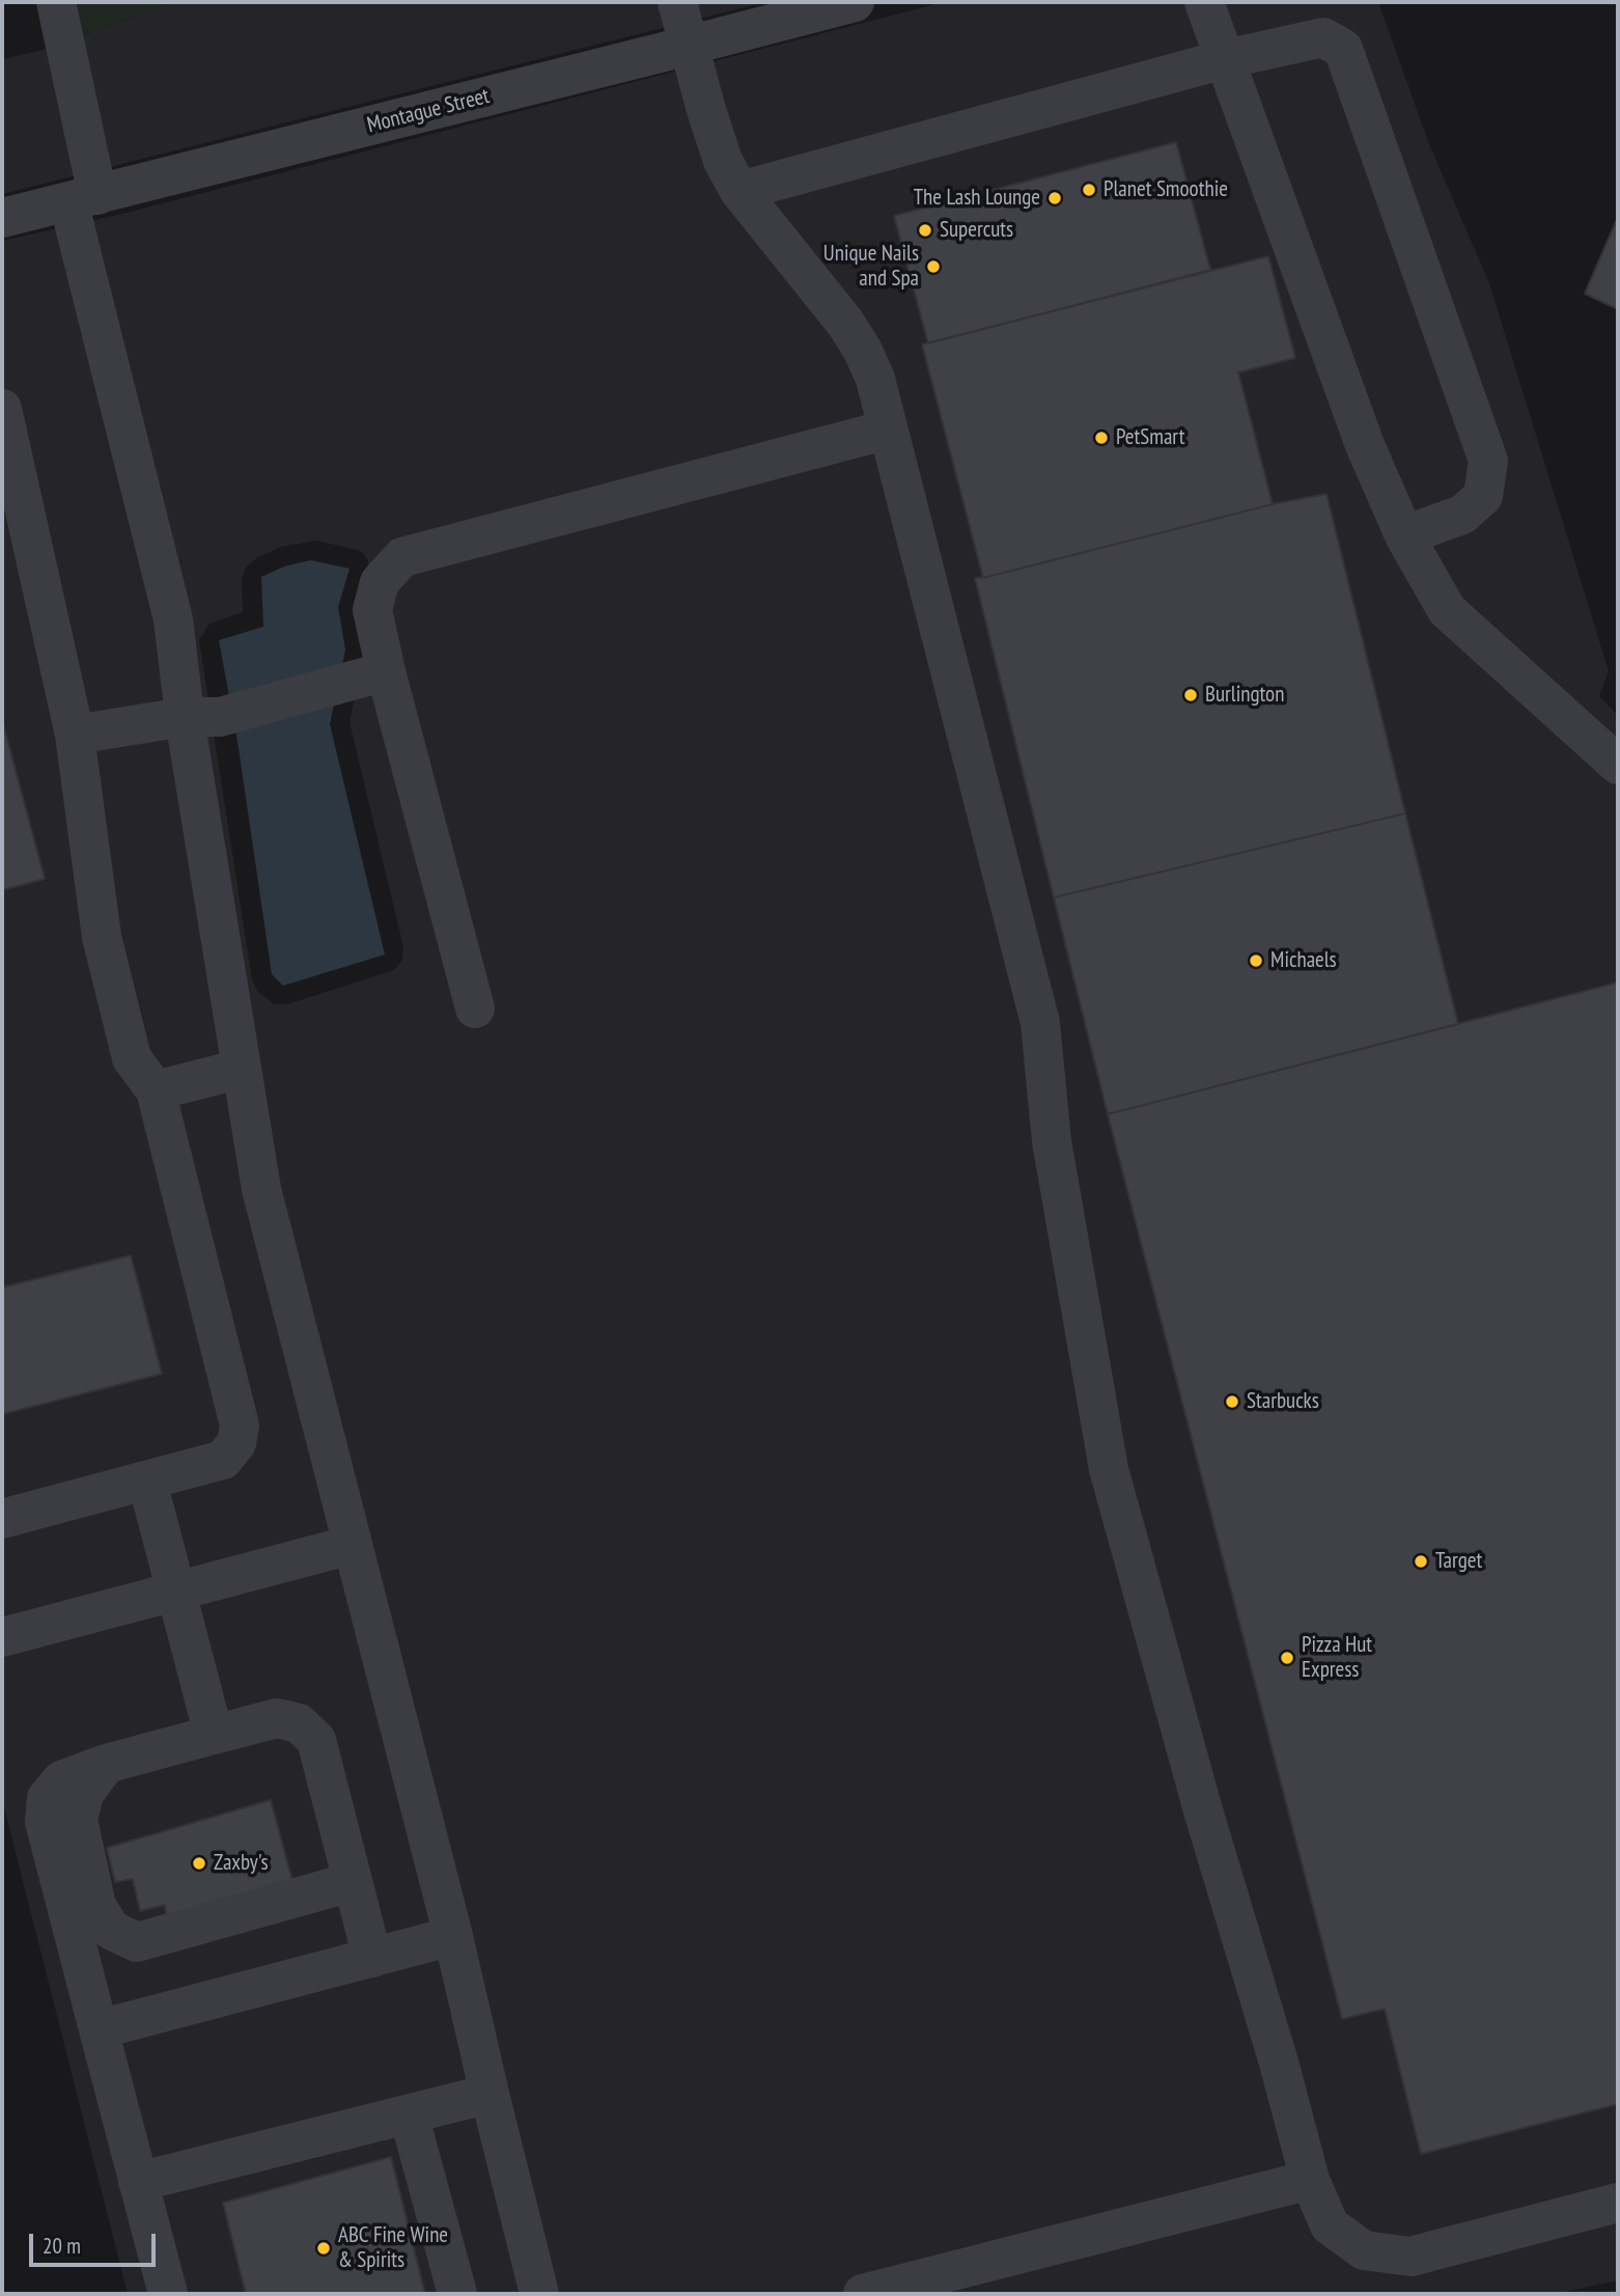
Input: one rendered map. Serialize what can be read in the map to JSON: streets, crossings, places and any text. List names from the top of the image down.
{
  "streets": {
    "street": ["Montague Street"]
  },
  "places": [
    "Planet Smoothie",
    "The Lash Lounge",
    "Supercuts",
    "Unique Nails and Spa",
    "PetSmart",
    "Burlington",
    "Michaels",
    "Starbucks",
    "Target",
    "Pizza Hut Express",
    "Zaxby's",
    "ABC Fine Wine & Spirits"
  ],
  "scale_bar": "20 m"
}
